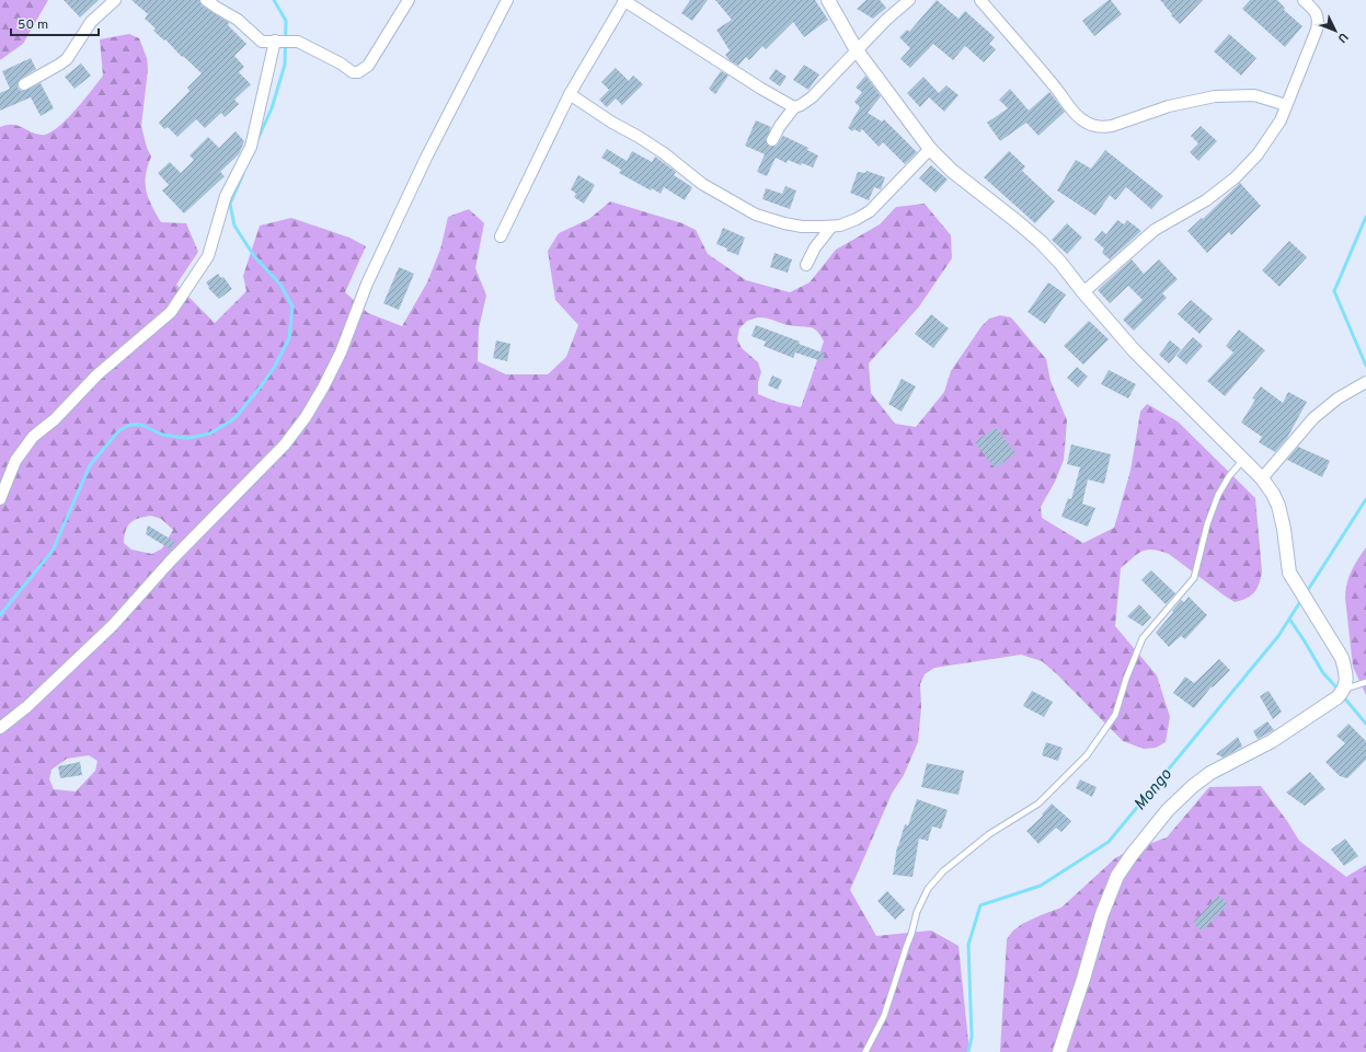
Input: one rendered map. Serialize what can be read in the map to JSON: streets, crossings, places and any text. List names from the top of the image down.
{
  "water": ["Mongo"],
  "scale_bar": "50 m",
  "north": "bottom right"
}
